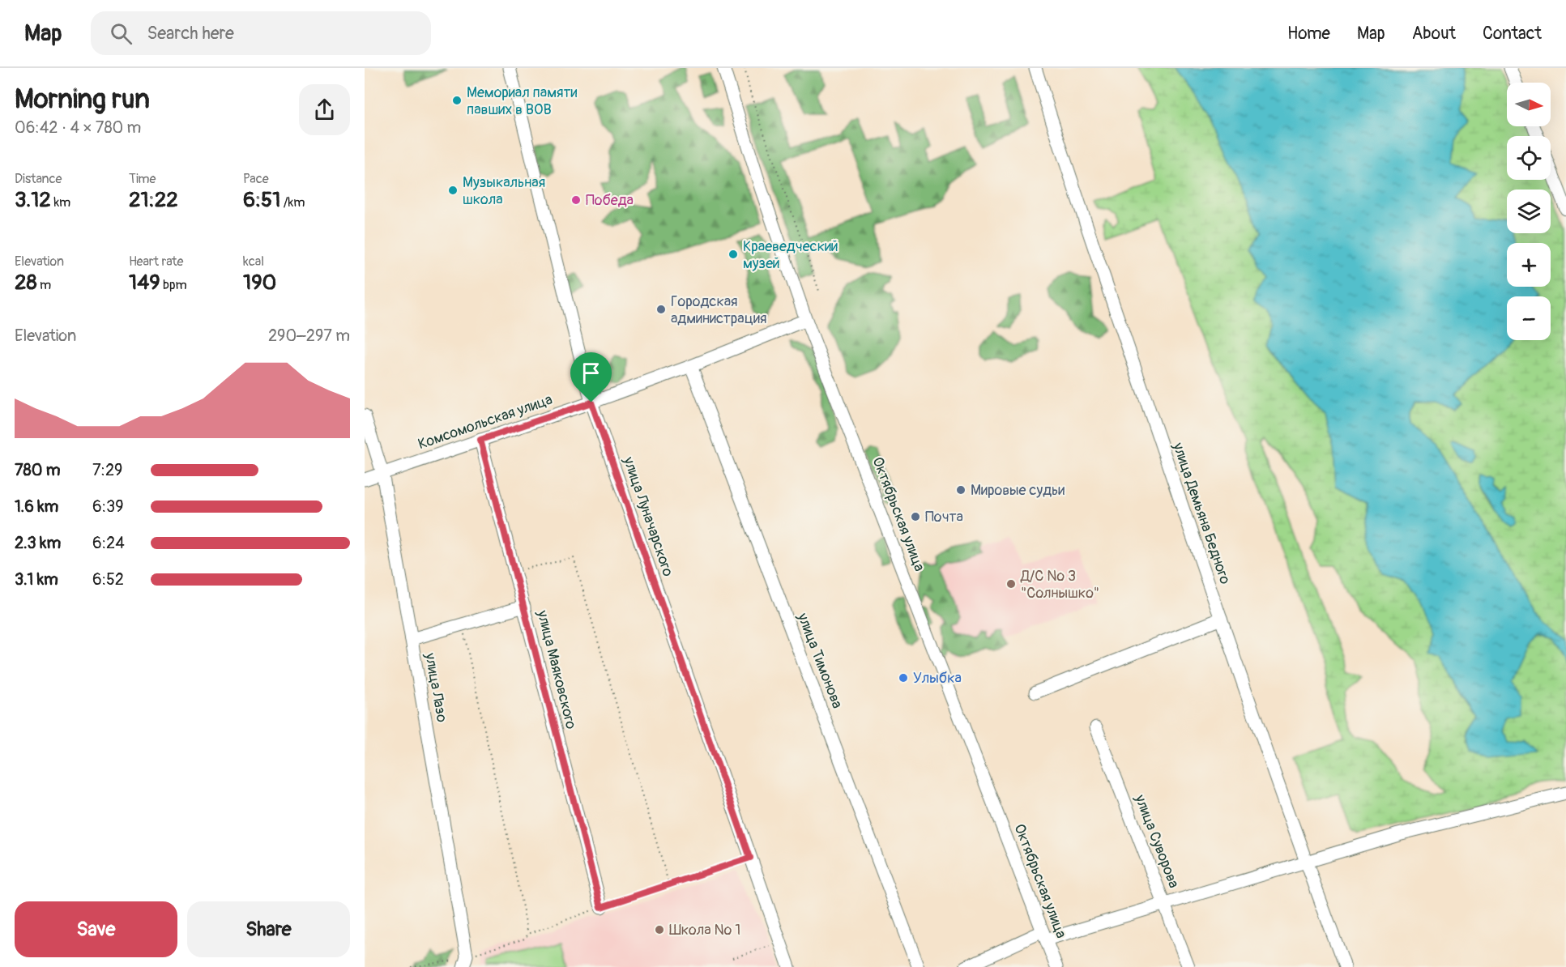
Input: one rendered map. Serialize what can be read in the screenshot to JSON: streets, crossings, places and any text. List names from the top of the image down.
{
  "streets": {
    "street": [
      "Комсомольская улица",
      "улица Демьяна Бедного",
      "Октябрьская улица",
      "улица Луначарского",
      "улица Тимонова",
      "улица Маяковского",
      "улица Лазо",
      "улица Суворова"
    ]
  },
  "crossings": [
    ["Комсомольская улица", "Октябрьская улица"],
    ["Комсомольская улица", "улица Луначарского"],
    ["Комсомольская улица", "улица Тимонова"],
    ["Комсомольская улица", "улица Маяковского"],
    ["Комсомольская улица", "улица Лазо"]
  ],
  "places": [
    "Мемориал памяти павших в ВОВ",
    "Музыкальная школа",
    "Победа",
    "Краеведческий музей",
    "Городская администрация",
    "Мировые судьи",
    "Почта",
    "Д/С № 3 \"Солнышко\"",
    "Улыбка",
    "Школа № 1"
  ],
  "north": "right",
  "page": {
    "header": "Map",
    "search": "Search here",
    "nav": [
      "Home",
      "Map",
      "About",
      "Contact"
    ],
    "heading": ["Morning run", "06:42 · 4 × 780 m"],
    "map_buttons": ["+", "−"],
    "stats": [
      ["Distance", "3.12 km"],
      ["Time", "21:22"],
      ["Pace", "6:51 /km"],
      ["Elevation", "28 m"],
      ["Heart rate", "149 bpm"],
      ["kcal", "190"]
    ],
    "chart": ["Elevation", "290–297 m"],
    "list": [
      {
        "name": "780 m",
        "note": "7:29"
      },
      {
        "name": "1.6 km",
        "note": "6:39"
      },
      {
        "name": "2.3 km",
        "note": "6:24"
      },
      {
        "name": "3.1 km",
        "note": "6:52"
      }
    ],
    "buttons": ["Save", "Share"]
  }
}
